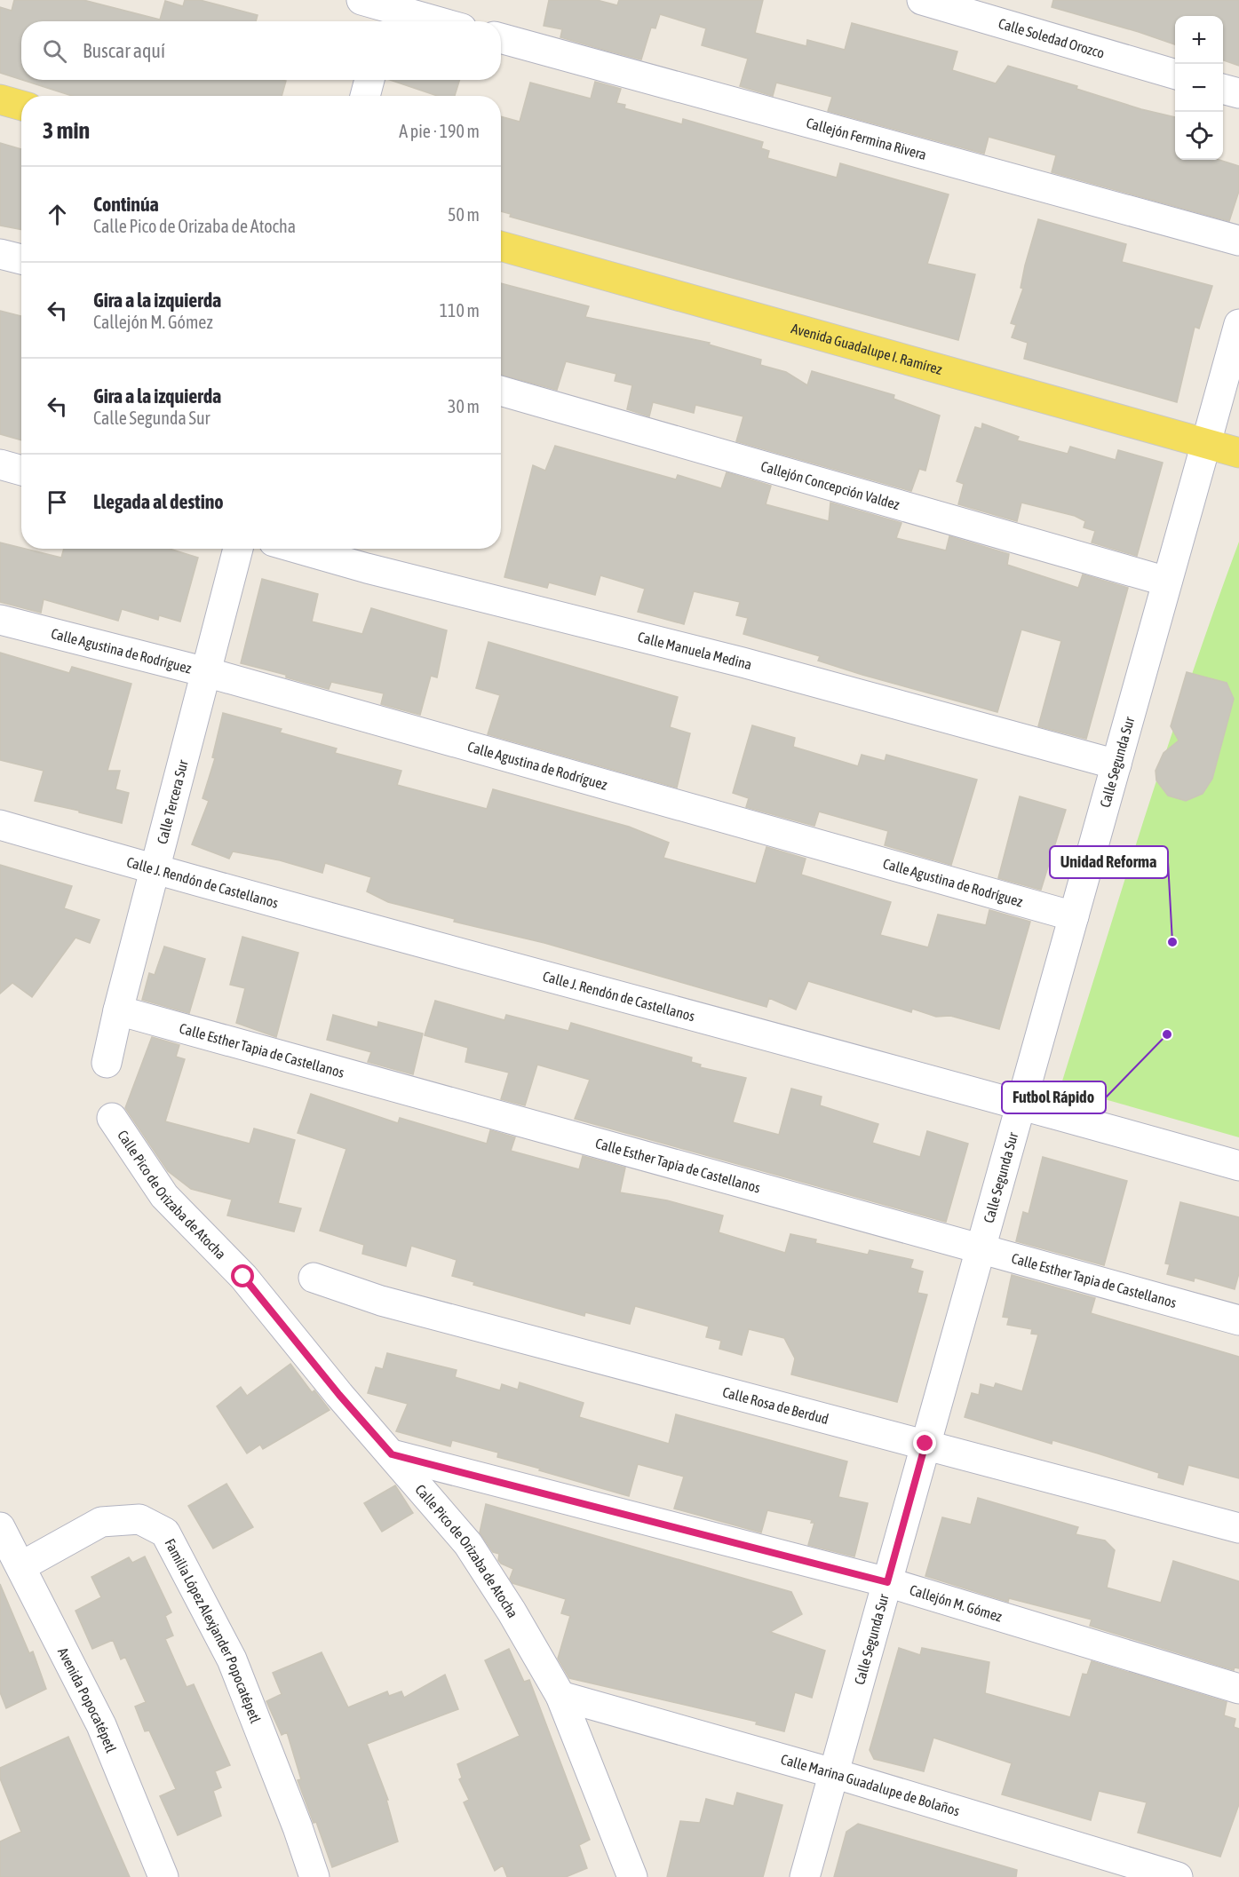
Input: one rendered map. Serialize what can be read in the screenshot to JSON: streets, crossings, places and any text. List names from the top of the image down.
{
  "streets": {
    "main road": ["Avenida Guadalupe I. Ramírez"],
    "street": [
      "Calle Soledad Orozco",
      "Callejón Fermina Rivera",
      "Callejón Concepción Valdez",
      "Calle Agustina de Rodríguez",
      "Calle Manuela Medina",
      "Calle Segunda Sur",
      "Calle Tercera Sur",
      "Calle J. Rendón de Castellanos",
      "Calle Esther Tapia de Castellanos",
      "Calle Pico de Orizaba de Atocha",
      "Calle Rosa de Berdud",
      "Callejón M. Gómez",
      "Familia López Alexjander Popocatépetl",
      "Avenida Popocatépetl",
      "Calle Marina Guadalupe de Bolaños"
    ]
  },
  "crossings": [
    ["Avenida Guadalupe I. Ramírez", "Calle Segunda Sur"],
    ["Callejón Concepción Valdez", "Calle Segunda Sur"],
    ["Calle Agustina de Rodríguez", "Calle Segunda Sur"],
    ["Calle Agustina de Rodríguez", "Calle Tercera Sur"],
    ["Calle Manuela Medina", "Calle Segunda Sur"],
    ["Calle Segunda Sur", "Calle J. Rendón de Castellanos"],
    ["Calle Segunda Sur", "Calle Esther Tapia de Castellanos"],
    ["Calle Segunda Sur", "Calle Rosa de Berdud"],
    ["Calle Segunda Sur", "Callejón M. Gómez"],
    ["Calle Segunda Sur", "Calle Marina Guadalupe de Bolaños"],
    ["Calle Tercera Sur", "Calle J. Rendón de Castellanos"],
    ["Calle Tercera Sur", "Calle Esther Tapia de Castellanos"],
    ["Calle Pico de Orizaba de Atocha", "Callejón M. Gómez"],
    ["Calle Pico de Orizaba de Atocha", "Calle Marina Guadalupe de Bolaños"],
    ["Familia López Alexjander Popocatépetl", "Avenida Popocatépetl"]
  ],
  "places": ["Unidad Reforma", "Futbol Rápido"],
  "page": {
    "map_buttons": ["+", "−"],
    "search": "Buscar aquí",
    "heading": ["3 min", "A pie · 190 m"],
    "list": [
      ["Continúa", "Calle Pico de Orizaba de Atocha", "50 m"],
      ["Gira a la izquierda", "Callejón M. Gómez", "110 m"],
      ["Gira a la izquierda", "Calle Segunda Sur", "30 m"],
      "Llegada al destino"
    ]
  }
}
